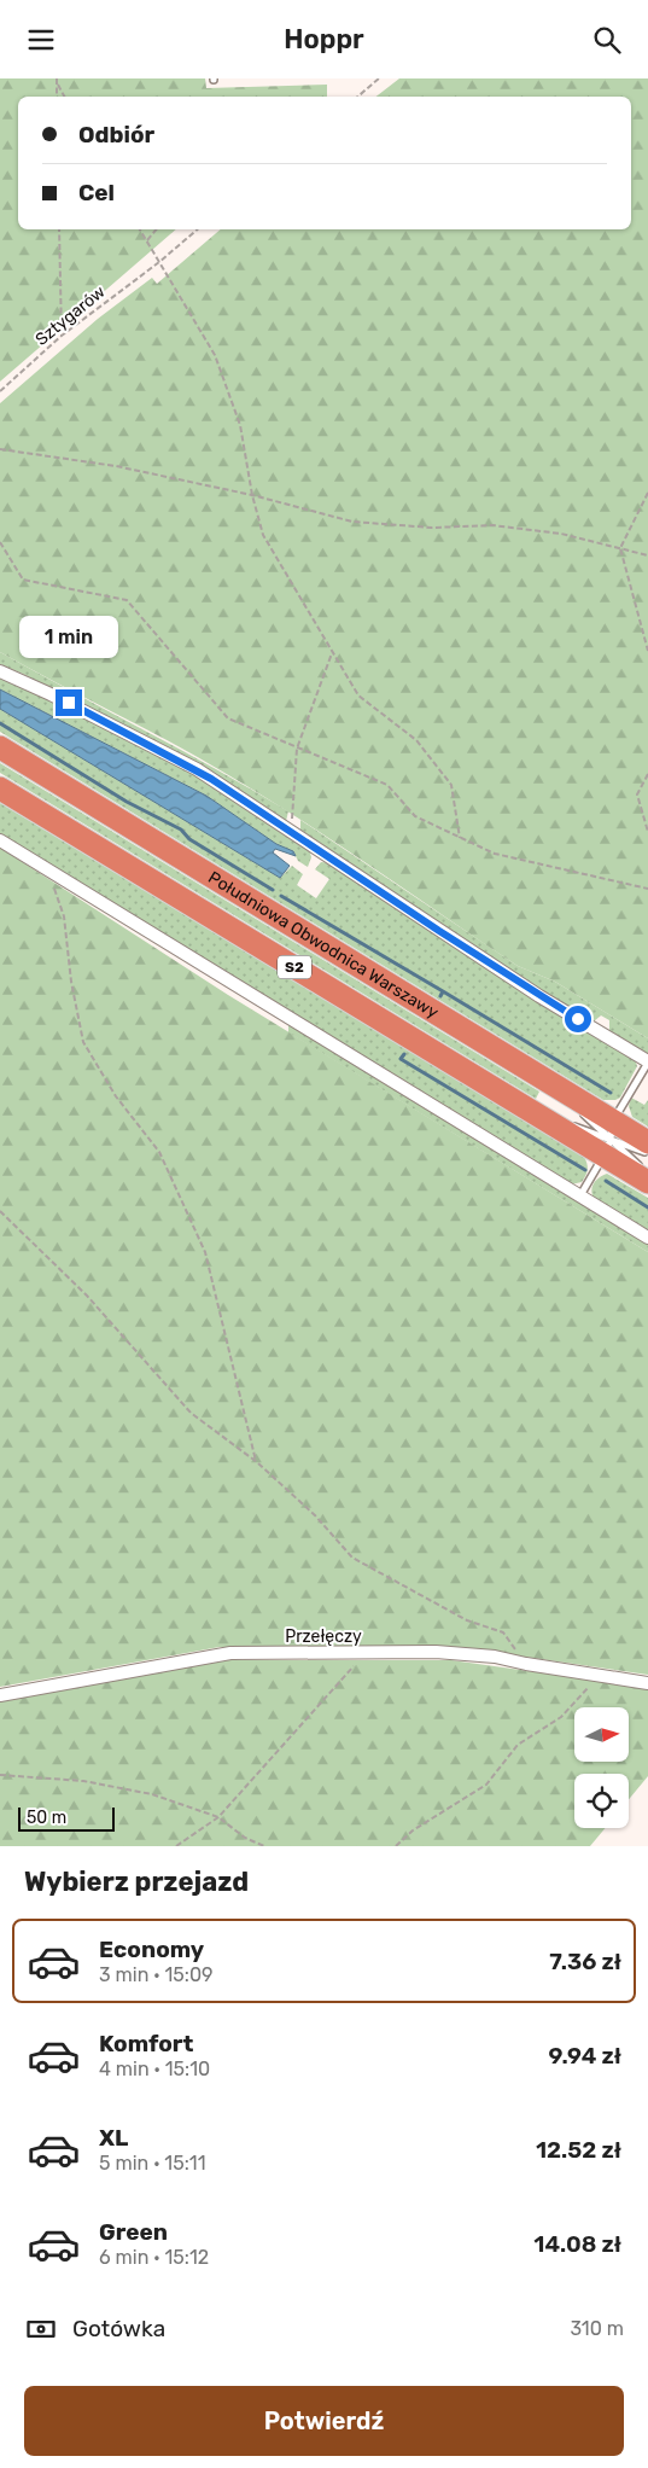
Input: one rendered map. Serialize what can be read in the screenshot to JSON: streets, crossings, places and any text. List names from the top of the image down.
{
  "streets": {
    "highway": ["Południowa Obwodnica Warszawy", "S2"],
    "street": ["Przełęczy"],
    "path": ["Sztygarów"]
  },
  "scale_bar": "50 m",
  "north": "right",
  "page": {
    "header": "Hoppr",
    "banner": ["Odbiór", "Cel"],
    "bubble": "1 min",
    "scale": "50 m",
    "heading": "Wybierz przejazd",
    "list": [
      {
        "name": "Economy",
        "note": "3 min · 15:09",
        "value": "7.36 zł"
      },
      {
        "name": "Komfort",
        "note": "4 min · 15:10",
        "value": "9.94 zł"
      },
      {
        "name": "XL",
        "note": "5 min · 15:11",
        "value": "12.52 zł"
      },
      {
        "name": "Green",
        "note": "6 min · 15:12",
        "value": "14.08 zł"
      }
    ],
    "pay": ["Gotówka", "310 m"],
    "buttons": "Potwierdź"
  }
}
